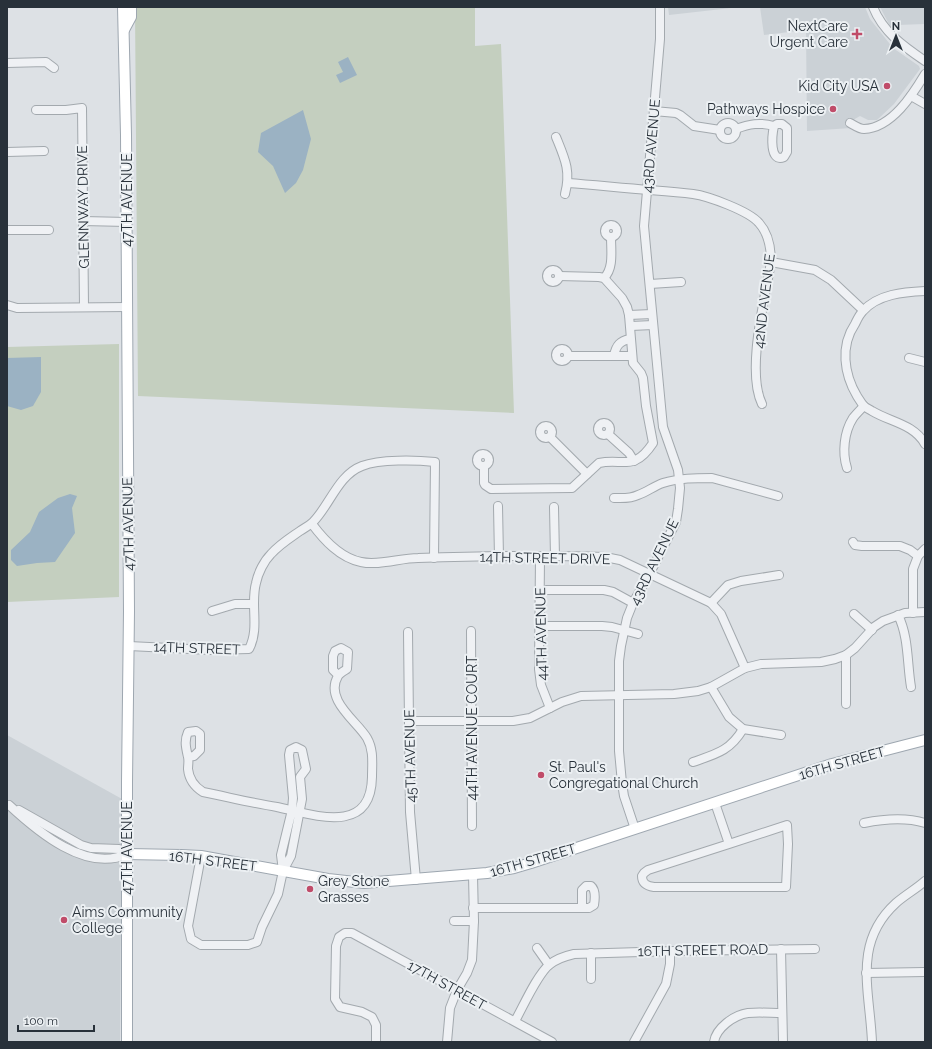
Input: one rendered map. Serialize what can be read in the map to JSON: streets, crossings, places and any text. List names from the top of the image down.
{
  "streets": {
    "main road": ["47TH AVENUE", "16TH STREET"],
    "street": [
      "43RD AVENUE",
      "GLENNWAY DRIVE",
      "42ND AVENUE",
      "14TH STREET DRIVE",
      "44TH AVENUE",
      "14TH STREET",
      "44TH AVENUE COURT",
      "45TH AVENUE",
      "16TH STREET ROAD",
      "17TH STREET"
    ]
  },
  "crossings": [
    ["43RD AVENUE", "42ND AVENUE"],
    ["43RD AVENUE", "14TH STREET DRIVE"],
    ["43RD AVENUE", "16TH STREET"],
    ["47TH AVENUE", "14TH STREET"],
    ["47TH AVENUE", "16TH STREET"],
    ["14TH STREET DRIVE", "44TH AVENUE"],
    ["14TH STREET DRIVE", "14TH STREET"],
    ["45TH AVENUE", "16TH STREET"],
    ["16TH STREET ROAD", "17TH STREET"]
  ],
  "places": {
    "health": ["NextCare Urgent Care"],
    "other": [
      "Kid City USA",
      "Pathways Hospice",
      "St. Paul's Congregational Church",
      "Grey Stone Grasses",
      "Aims Community College"
    ]
  },
  "scale_bar": "100 m",
  "north": "top"
}
